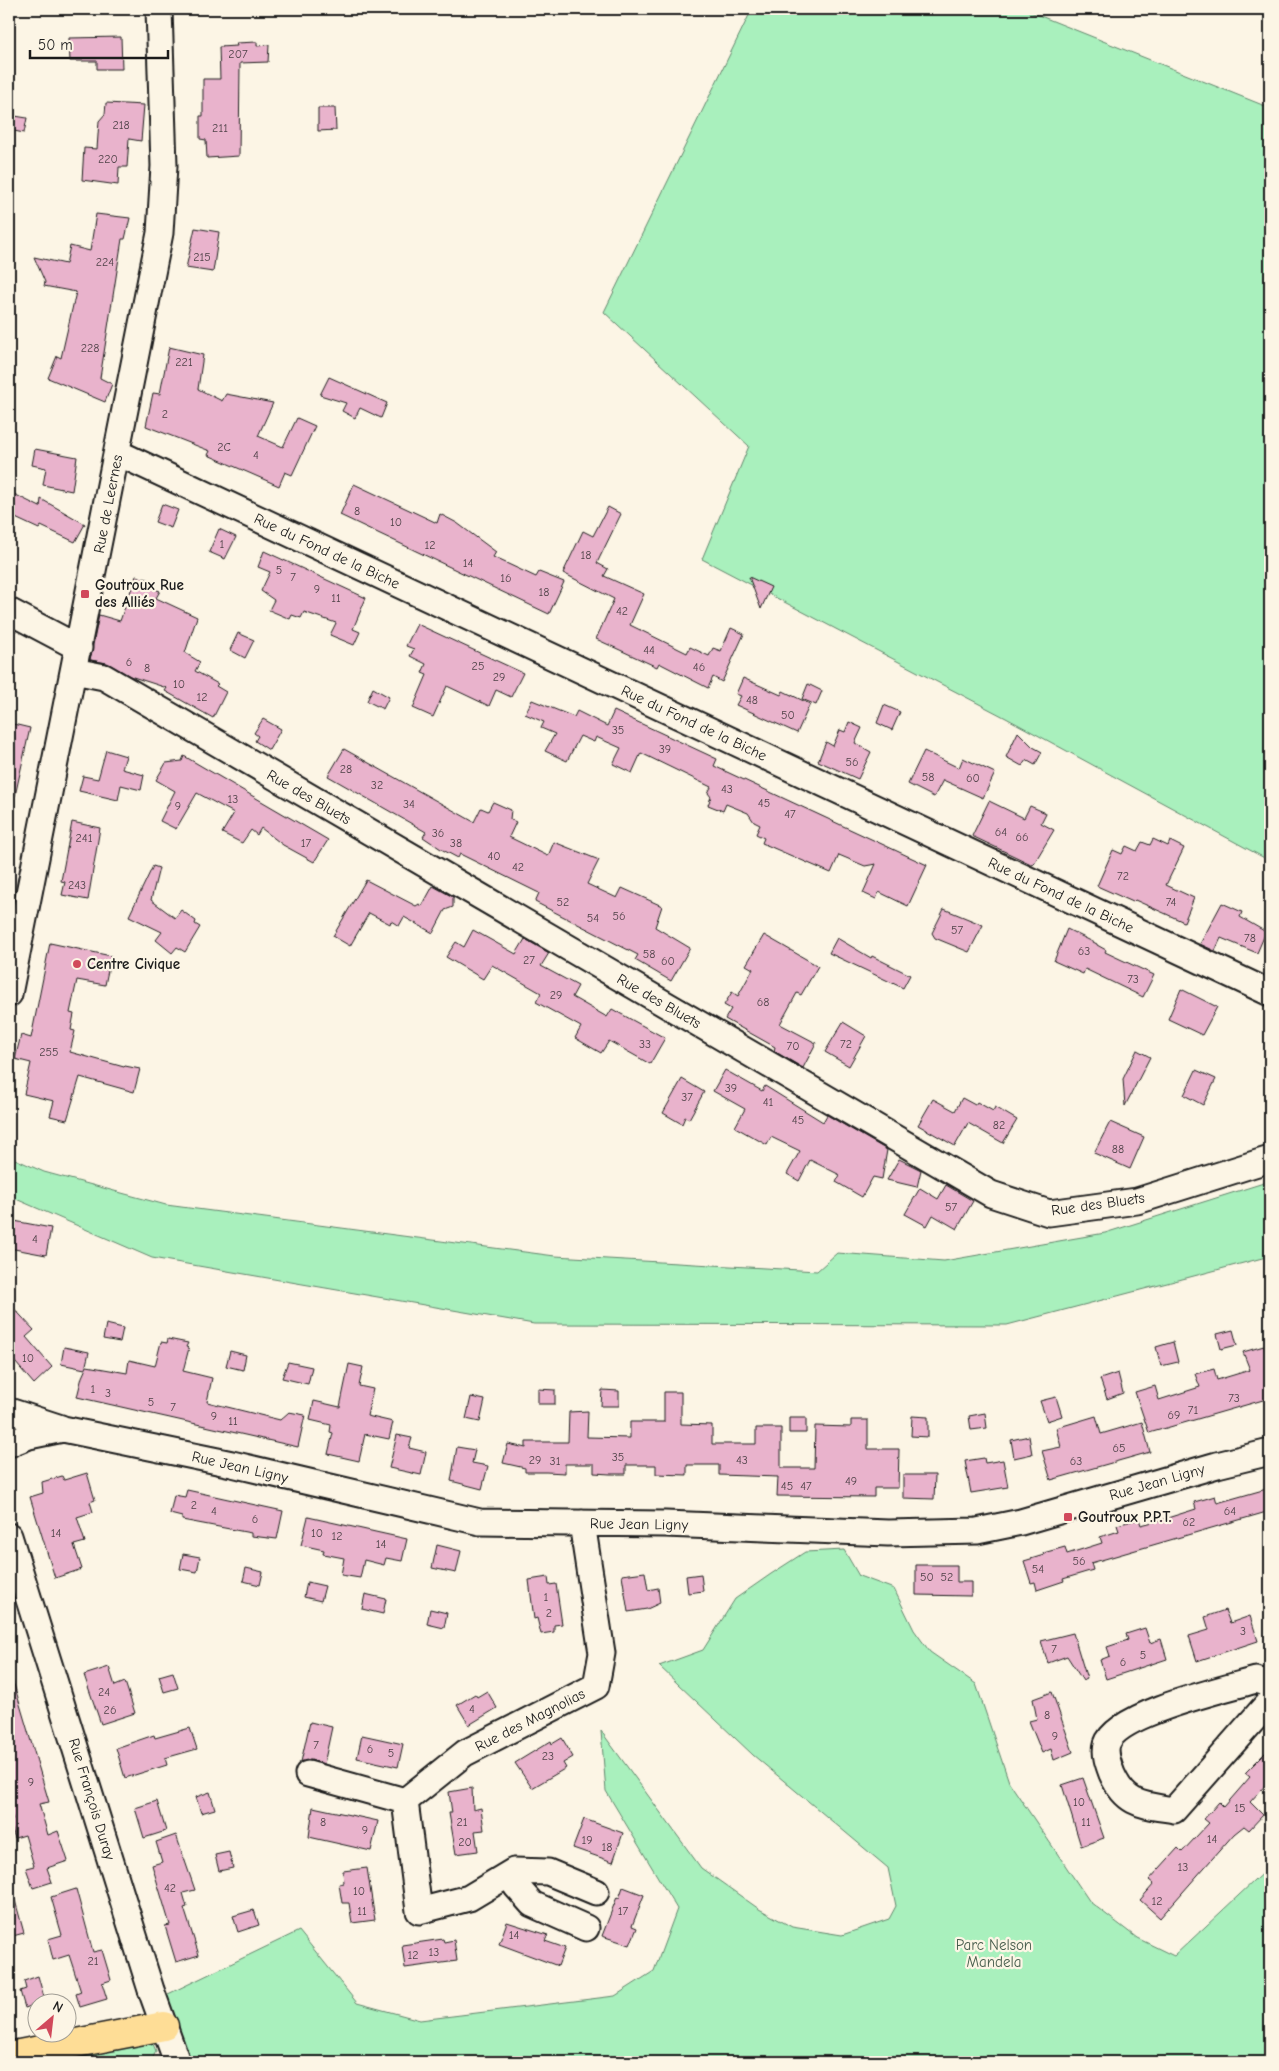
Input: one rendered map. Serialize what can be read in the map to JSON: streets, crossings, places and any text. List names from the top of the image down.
{
  "streets": {
    "street": [
      "Rue de Leernes",
      "Rue du Fond de la Biche",
      "Rue des Bluets",
      "Rue Jean Ligny",
      "Rue des Magnolias",
      "Rue François Duray"
    ]
  },
  "crossings": [
    ["Rue de Leernes", "Rue du Fond de la Biche"],
    ["Rue de Leernes", "Rue des Bluets"],
    ["Rue Jean Ligny", "Rue des Magnolias"]
  ],
  "parks": ["Parc Nelson Mandela"],
  "places": {
    "transit": ["Goutroux Rue des Alliés", "Goutroux P.P.T."],
    "other": ["Centre Civique"]
  },
  "house_numbers": [
    "207",
    "218",
    "211",
    "220",
    "215",
    "224",
    "228",
    "221",
    "2",
    "2C",
    "4",
    "8",
    "10",
    "1",
    "12",
    "18",
    "14",
    "5",
    "7",
    "16",
    "9",
    "18",
    "11",
    "42",
    "44",
    "6",
    "25",
    "46",
    "8",
    "29",
    "10",
    "12",
    "48",
    "50",
    "35",
    "39",
    "56",
    "28",
    "58",
    "60",
    "32",
    "43",
    "13",
    "45",
    "34",
    "9",
    "47",
    "64",
    "36",
    "66",
    "241",
    "17",
    "38",
    "40",
    "42",
    "72",
    "243",
    "52",
    "74",
    "56",
    "54",
    "57",
    "78",
    "63",
    "58",
    "27",
    "60",
    "73",
    "29",
    "68",
    "33",
    "72",
    "70",
    "255",
    "39",
    "37",
    "41",
    "45",
    "82",
    "88",
    "57",
    "4",
    "10",
    "1",
    "3",
    "73",
    "5",
    "7",
    "71",
    "69",
    "9",
    "11",
    "65",
    "35",
    "29",
    "43",
    "31",
    "63",
    "49",
    "45",
    "47",
    "2",
    "4",
    "64",
    "6",
    "62",
    "14",
    "10",
    "12",
    "14",
    "56",
    "54",
    "50",
    "52",
    "1",
    "2",
    "3",
    "7",
    "5",
    "6",
    "24",
    "4",
    "26",
    "8",
    "9",
    "7",
    "6",
    "5",
    "23",
    "9",
    "10",
    "15",
    "8",
    "21",
    "11",
    "9",
    "14",
    "19",
    "20",
    "18",
    "13",
    "42",
    "10",
    "12",
    "11",
    "17",
    "14",
    "13",
    "12",
    "21"
  ],
  "scale_bar": "50 m",
  "north": "top right"
}
